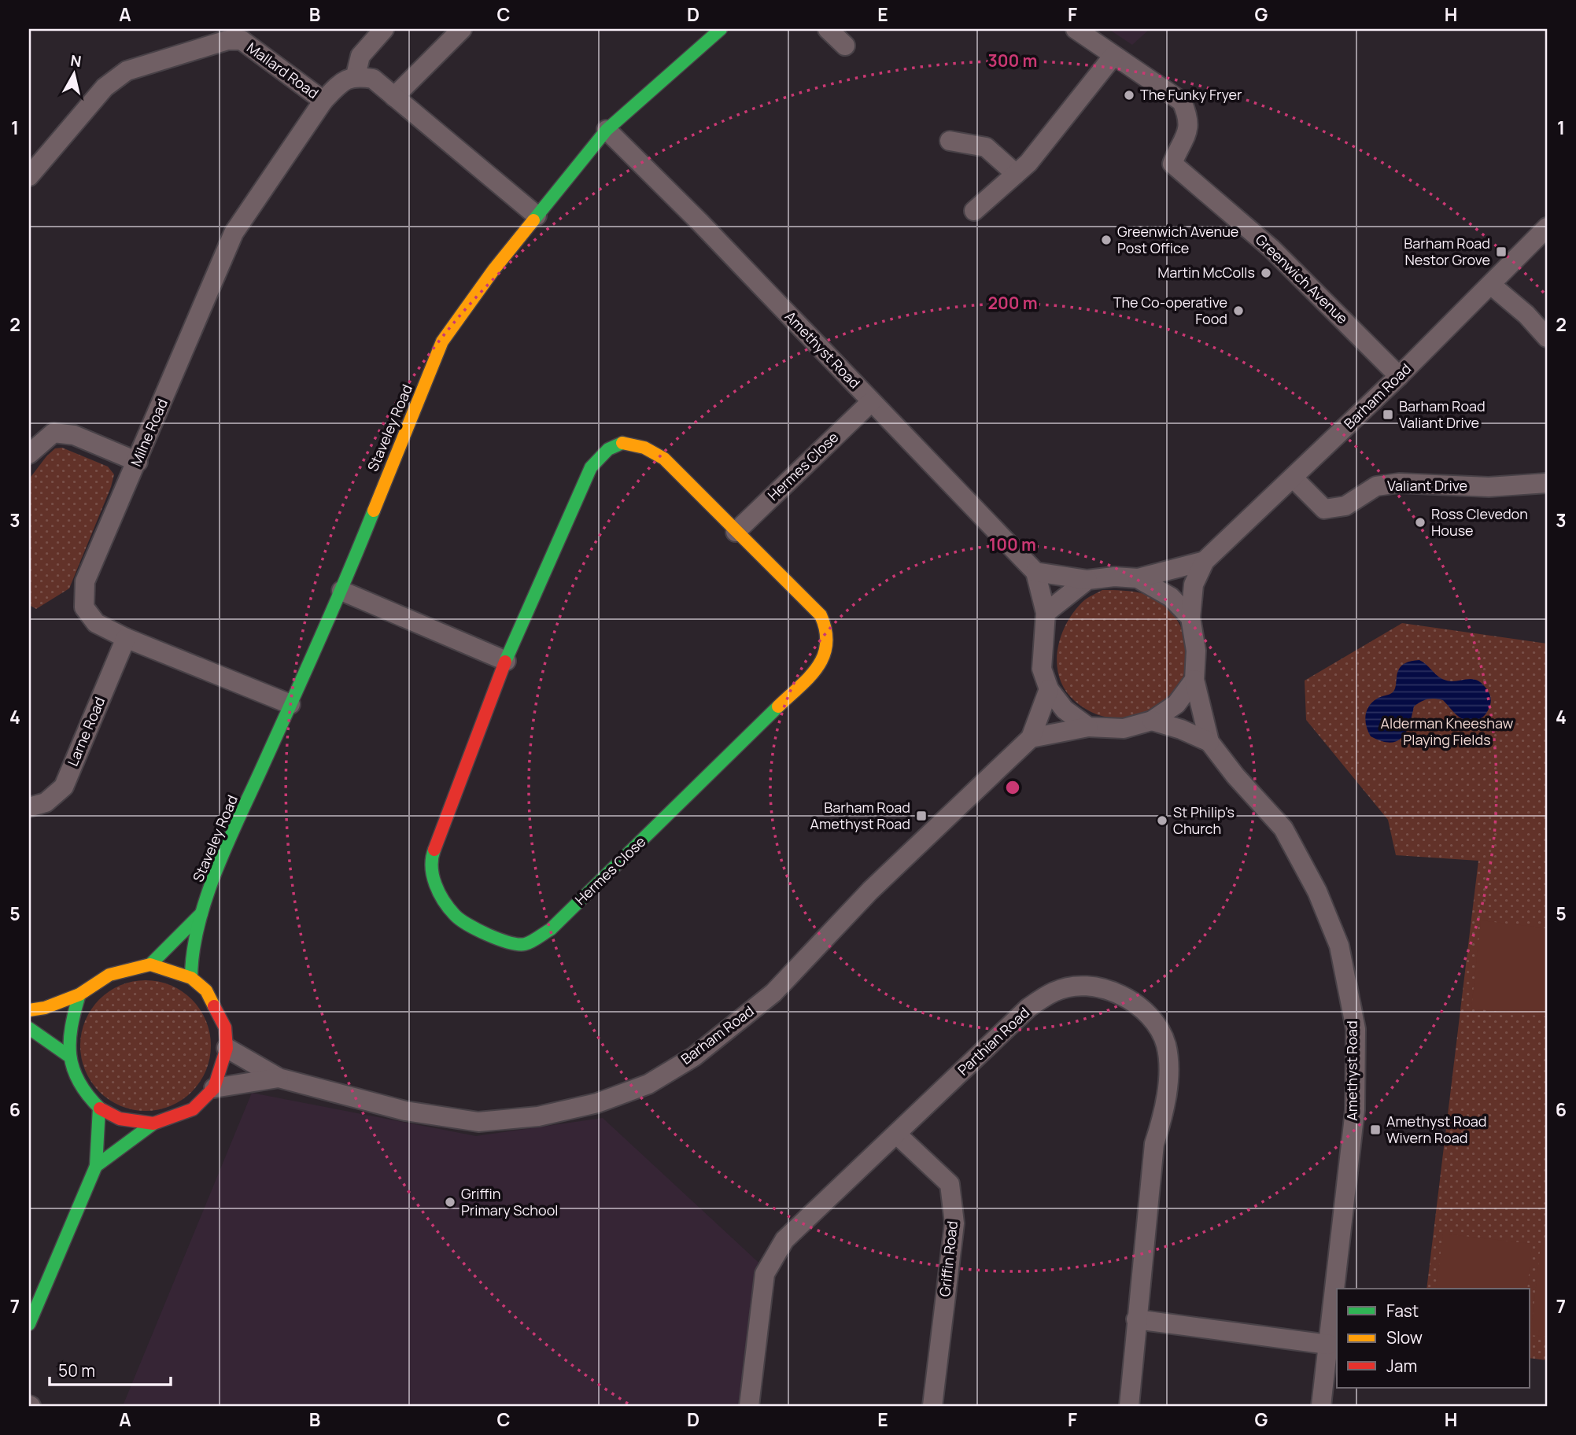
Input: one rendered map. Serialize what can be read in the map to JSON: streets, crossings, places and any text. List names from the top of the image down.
{
  "streets": {
    "street": [
      "Mallard Road",
      "Greenwich Avenue",
      "Amethyst Road",
      "Barham Road",
      "Staveley Road",
      "Milne Road",
      "Hermes Close",
      "Valiant Drive",
      "Larne Road",
      "Parthian Road",
      "Griffin Road"
    ]
  },
  "crossings": [
    ["Mallard Road", "Milne Road"],
    ["Greenwich Avenue", "Barham Road"],
    ["Amethyst Road", "Barham Road"],
    ["Amethyst Road", "Staveley Road"],
    ["Amethyst Road", "Hermes Close"],
    ["Barham Road", "Staveley Road"],
    ["Barham Road", "Valiant Drive"],
    ["Staveley Road", "Milne Road"],
    ["Milne Road", "Larne Road"],
    ["Parthian Road", "Griffin Road"]
  ],
  "parks": ["Alderman Kneeshaw Playing Fields"],
  "places": {
    "other": [
      "The Funky Fryer",
      "Greenwich Avenue Post Office",
      "Martin McColls",
      "The Co-operative Food",
      "Ross Clevedon House",
      "St Philip's Church",
      "Griffin Primary School"
    ],
    "transit": [
      "Barham Road Nestor Grove",
      "Barham Road Valiant Drive",
      "Barham Road Amethyst Road",
      "Amethyst Road Wivern Road"
    ]
  },
  "legend": ["Fast", "Slow", "Jam"],
  "scale_bar": "50 m",
  "north": "top",
  "grid": {
    "columns": [
      "A",
      "B",
      "C",
      "D",
      "E",
      "F",
      "G",
      "H"
    ],
    "rows": [
      "1",
      "2",
      "3",
      "4",
      "5",
      "6",
      "7"
    ]
  },
  "rings": ["300 m", "200 m", "100 m"]
}
